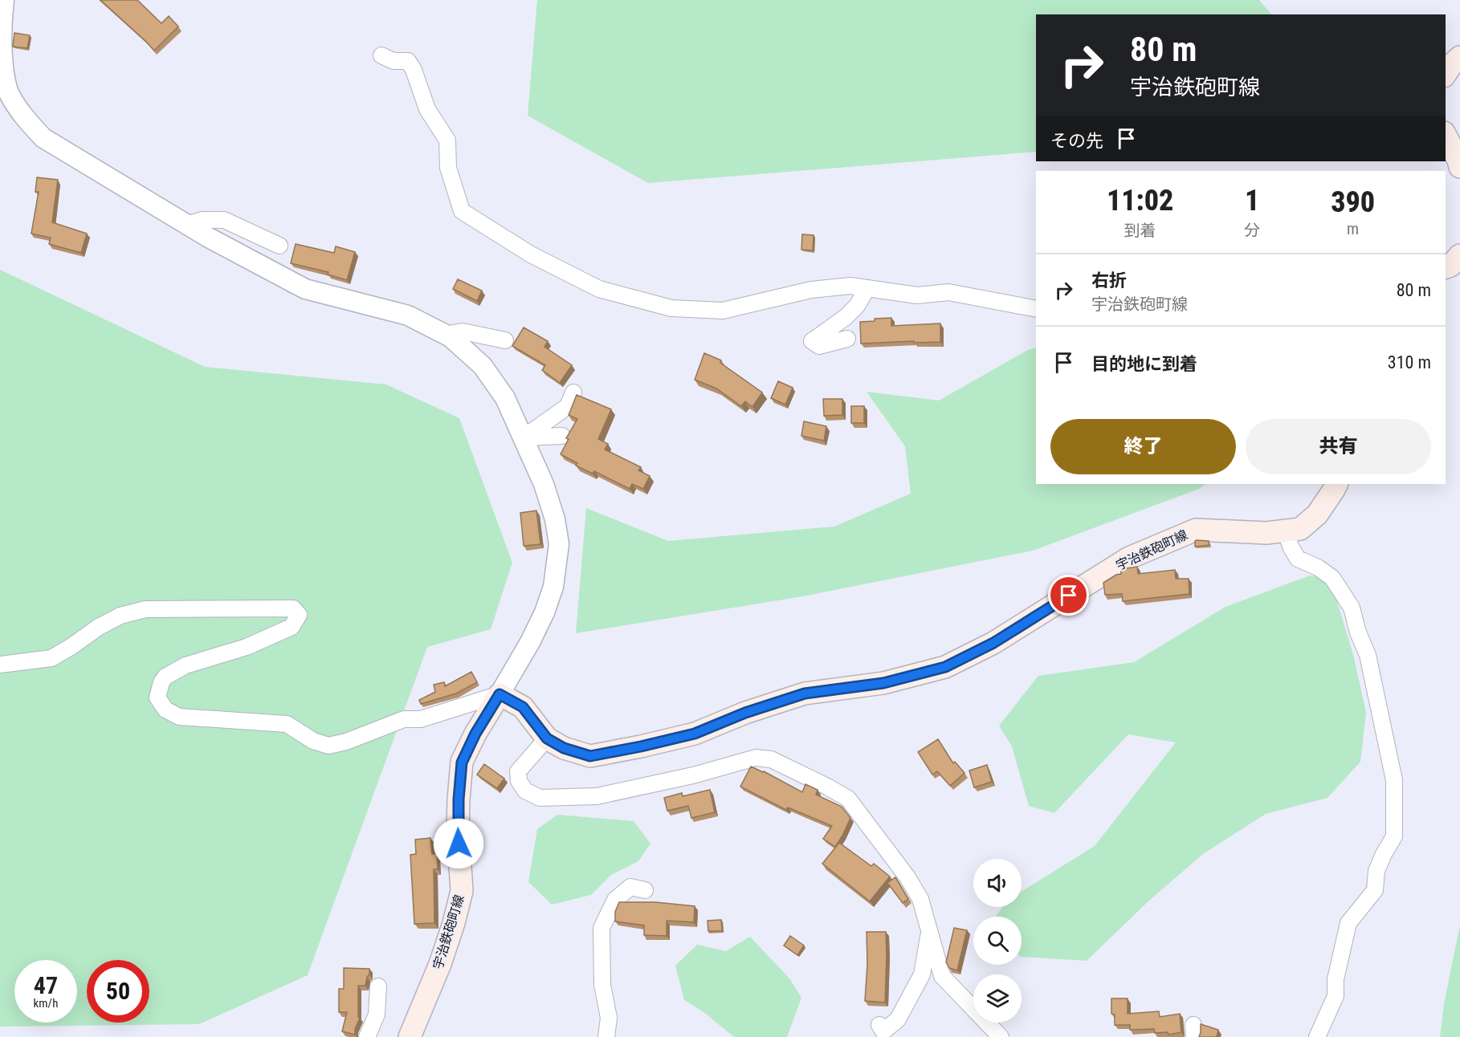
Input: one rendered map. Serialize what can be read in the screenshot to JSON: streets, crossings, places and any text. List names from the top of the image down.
{
  "streets": {
    "main road": ["宇治鉄砲町線"]
  },
  "page": {
    "turn": ["80 m", "宇治鉄砲町線"],
    "then": "その先",
    "eta": [
      "11:02",
      "到着",
      "1",
      "分",
      "390",
      "m"
    ],
    "list": [
      {
        "name": "右折",
        "note": "宇治鉄砲町線",
        "value": "80 m"
      },
      {
        "name": "目的地に到着",
        "value": "310 m"
      }
    ],
    "buttons": ["終了", "共有"],
    "speed": "47 km/h",
    "limit": "50"
  }
}
